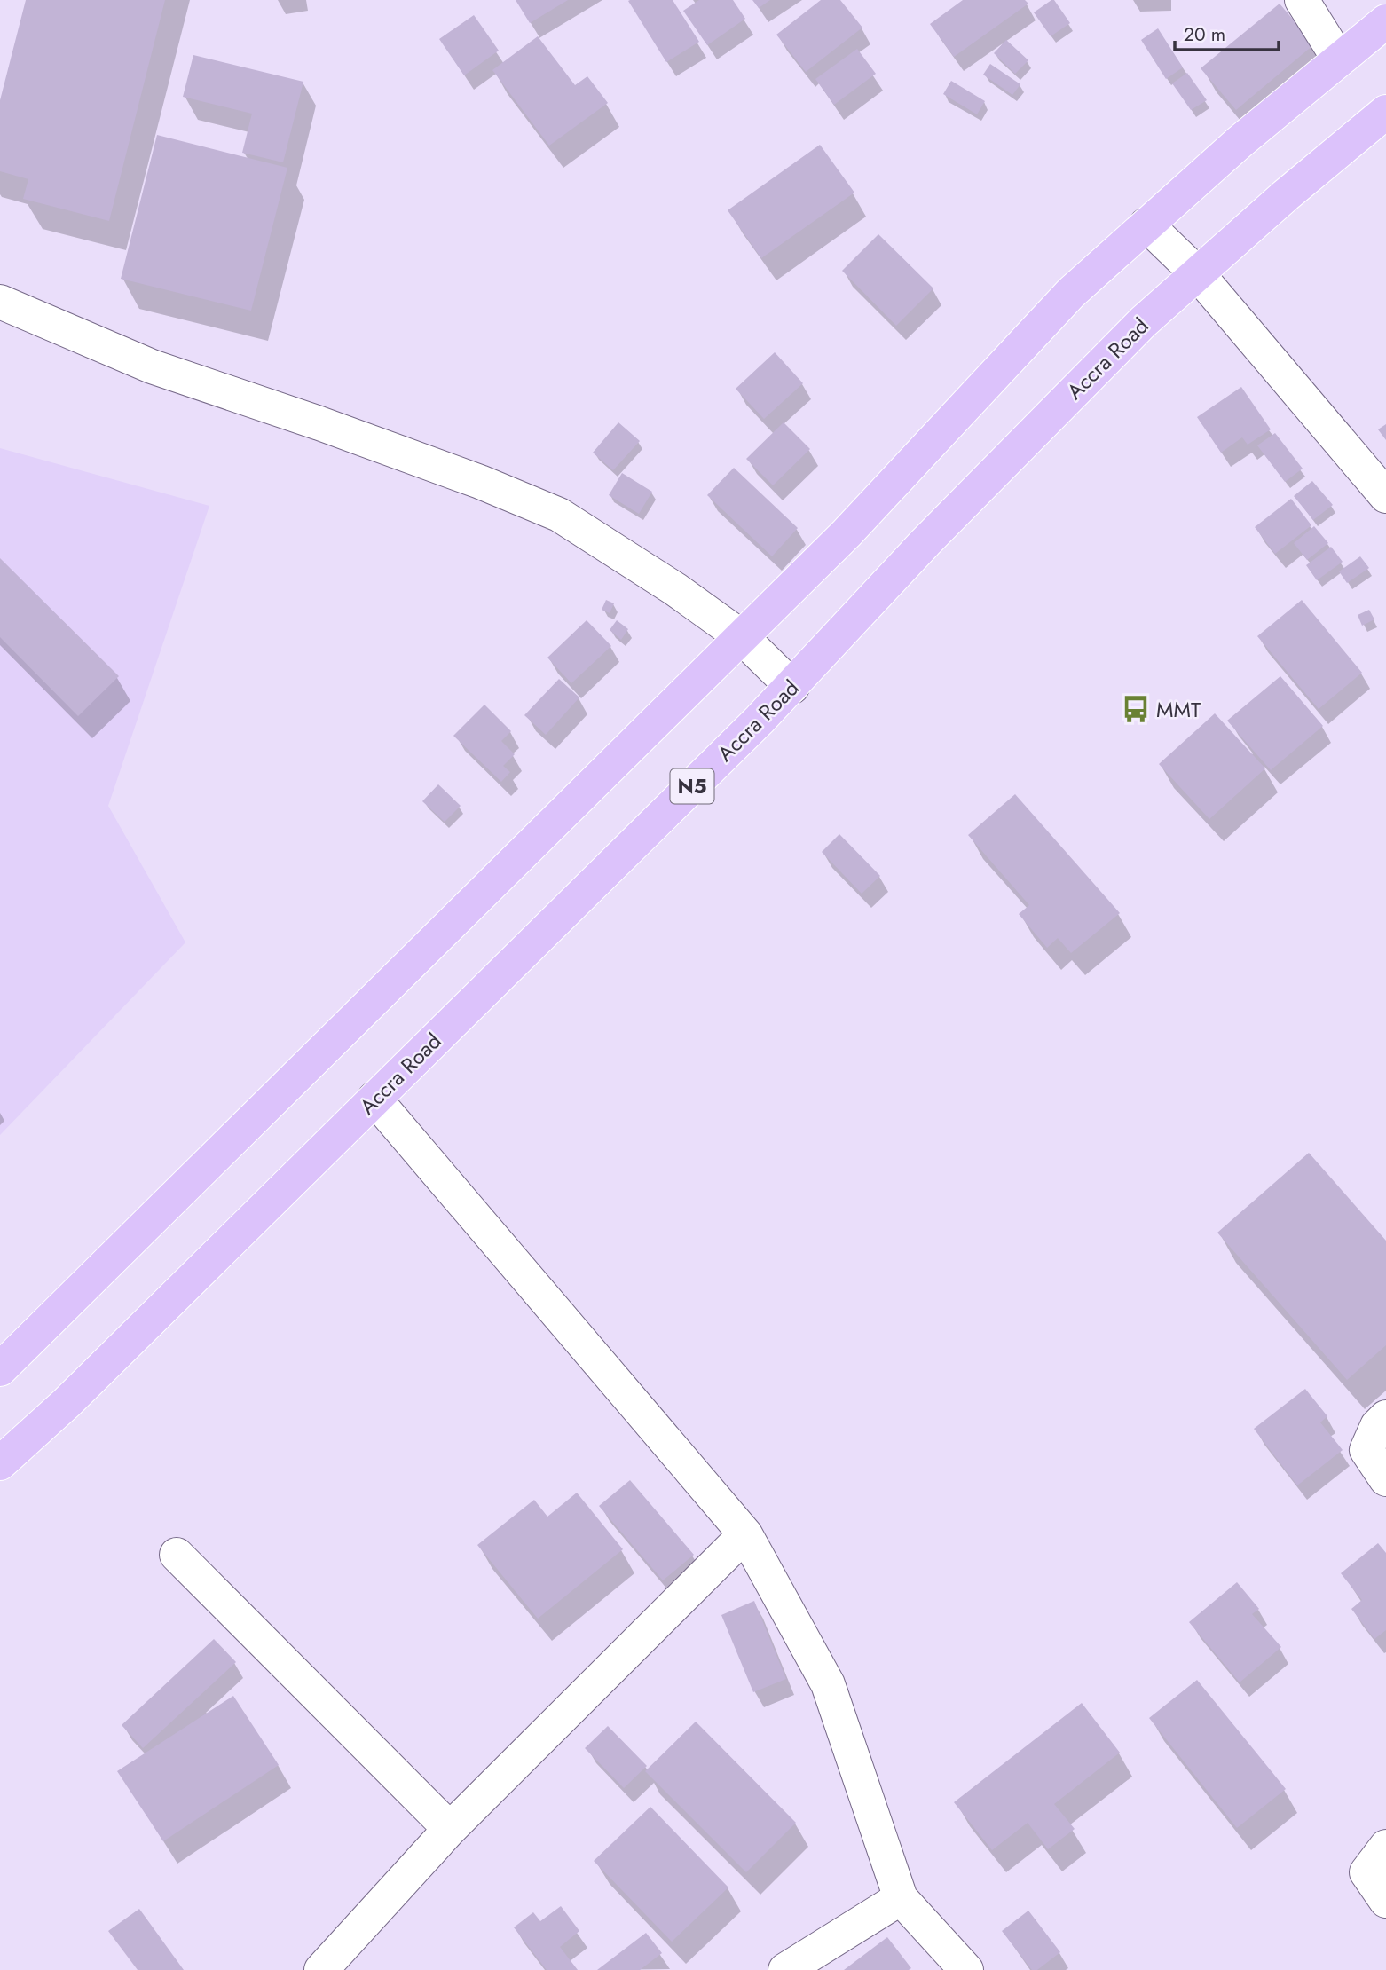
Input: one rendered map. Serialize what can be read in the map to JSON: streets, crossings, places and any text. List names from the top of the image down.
{
  "streets": {
    "main road": ["Accra Road", "N5"]
  },
  "places": {
    "bus stop": ["MMT"]
  },
  "scale_bar": "20 m"
}
